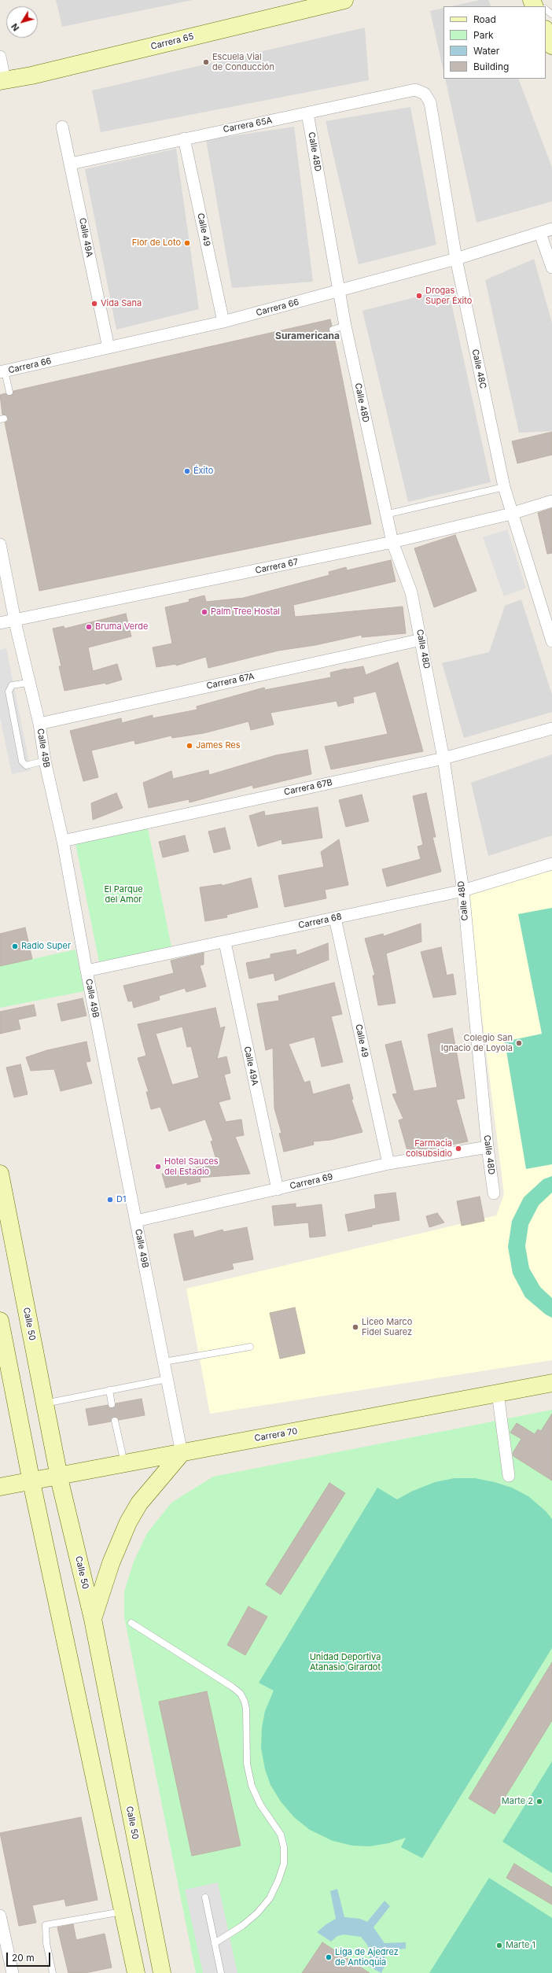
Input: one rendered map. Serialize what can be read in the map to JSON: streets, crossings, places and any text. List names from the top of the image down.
{
  "streets": {
    "main road": ["Carrera 65", "Calle 50", "Carrera 70"],
    "street": [
      "Carrera 65A",
      "Calle 48D",
      "Calle 49",
      "Calle 49A",
      "Carrera 66",
      "Calle 48C",
      "Carrera 67",
      "Carrera 67A",
      "Calle 49B",
      "Carrera 67B",
      "Carrera 68",
      "Carrera 69"
    ]
  },
  "crossings": [
    ["Carrera 65A", "Calle 48D"],
    ["Carrera 65A", "Calle 49"],
    ["Carrera 65A", "Calle 49A"],
    ["Carrera 65A", "Calle 48C"],
    ["Calle 48D", "Carrera 66"],
    ["Calle 48D", "Carrera 67"],
    ["Calle 48D", "Carrera 67A"],
    ["Calle 48D", "Carrera 67B"],
    ["Calle 48D", "Carrera 68"],
    ["Calle 48D", "Carrera 69"],
    ["Calle 49", "Carrera 66"],
    ["Calle 49", "Carrera 68"],
    ["Calle 49", "Carrera 69"],
    ["Calle 49A", "Carrera 66"],
    ["Calle 49A", "Carrera 68"],
    ["Calle 49A", "Carrera 69"],
    ["Carrera 66", "Calle 48C"],
    ["Calle 48C", "Carrera 67"],
    ["Carrera 67", "Calle 49B"],
    ["Carrera 67A", "Calle 49B"],
    ["Calle 49B", "Carrera 67B"],
    ["Calle 49B", "Carrera 68"],
    ["Calle 49B", "Carrera 69"],
    ["Calle 49B", "Carrera 70"],
    ["Calle 50", "Carrera 70"]
  ],
  "districts": ["Suramericana"],
  "parks": ["El Parque del Amor", "Unidad Deportiva Atanasio Girardot"],
  "places": [
    "Escuela Vial de Conducción",
    "Flor de Loto",
    "Drogas Super Éxito",
    "Vida Sana",
    "Éxito",
    "Palm Tree Hostal",
    "Bruma Verde",
    "James Res",
    "Radio Super",
    "Colegio San Ignacio de Loyola",
    "Farmacia colsubsidio",
    "Hotel Sauces del Estadio",
    "D1",
    "Liceo Marco Fidel Suarez",
    "Marte 2",
    "Marte 1",
    "Liga de Ajedrez de Antioquia"
  ],
  "legend": [
    "Road",
    "Park",
    "Water",
    "Building"
  ],
  "scale_bar": "20 m",
  "north": "bottom left"
}
